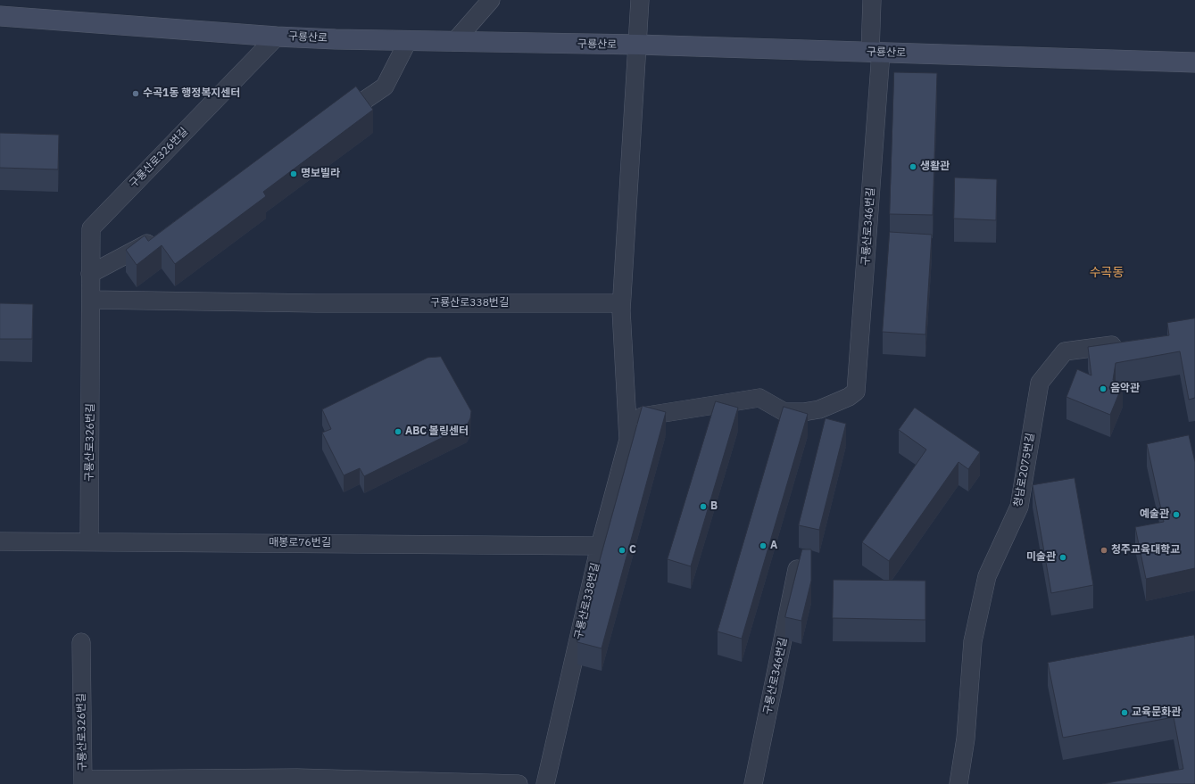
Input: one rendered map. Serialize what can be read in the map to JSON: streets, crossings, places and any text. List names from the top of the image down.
{
  "streets": {
    "street": [
      "구룡산로",
      "구룡산로326번길",
      "구룡산로346번길",
      "구룡산로338번길",
      "청남로2075번길",
      "매봉로76번길"
    ]
  },
  "crossings": [
    ["구룡산로", "구룡산로326번길"],
    ["구룡산로", "구룡산로346번길"],
    ["구룡산로", "구룡산로338번길"],
    ["구룡산로326번길", "구룡산로338번길"],
    ["구룡산로326번길", "매봉로76번길"],
    ["구룡산로346번길", "구룡산로338번길"],
    ["구룡산로338번길", "매봉로76번길"]
  ],
  "districts": ["수곡동"],
  "places": [
    "수곡1동 행정복지센터",
    "생활관",
    "명보빌라",
    "음악관",
    "ABC 볼링센터",
    "B",
    "예술관",
    "A",
    "C",
    "청주교육대학교",
    "미술관",
    "교육문화관"
  ]
}
